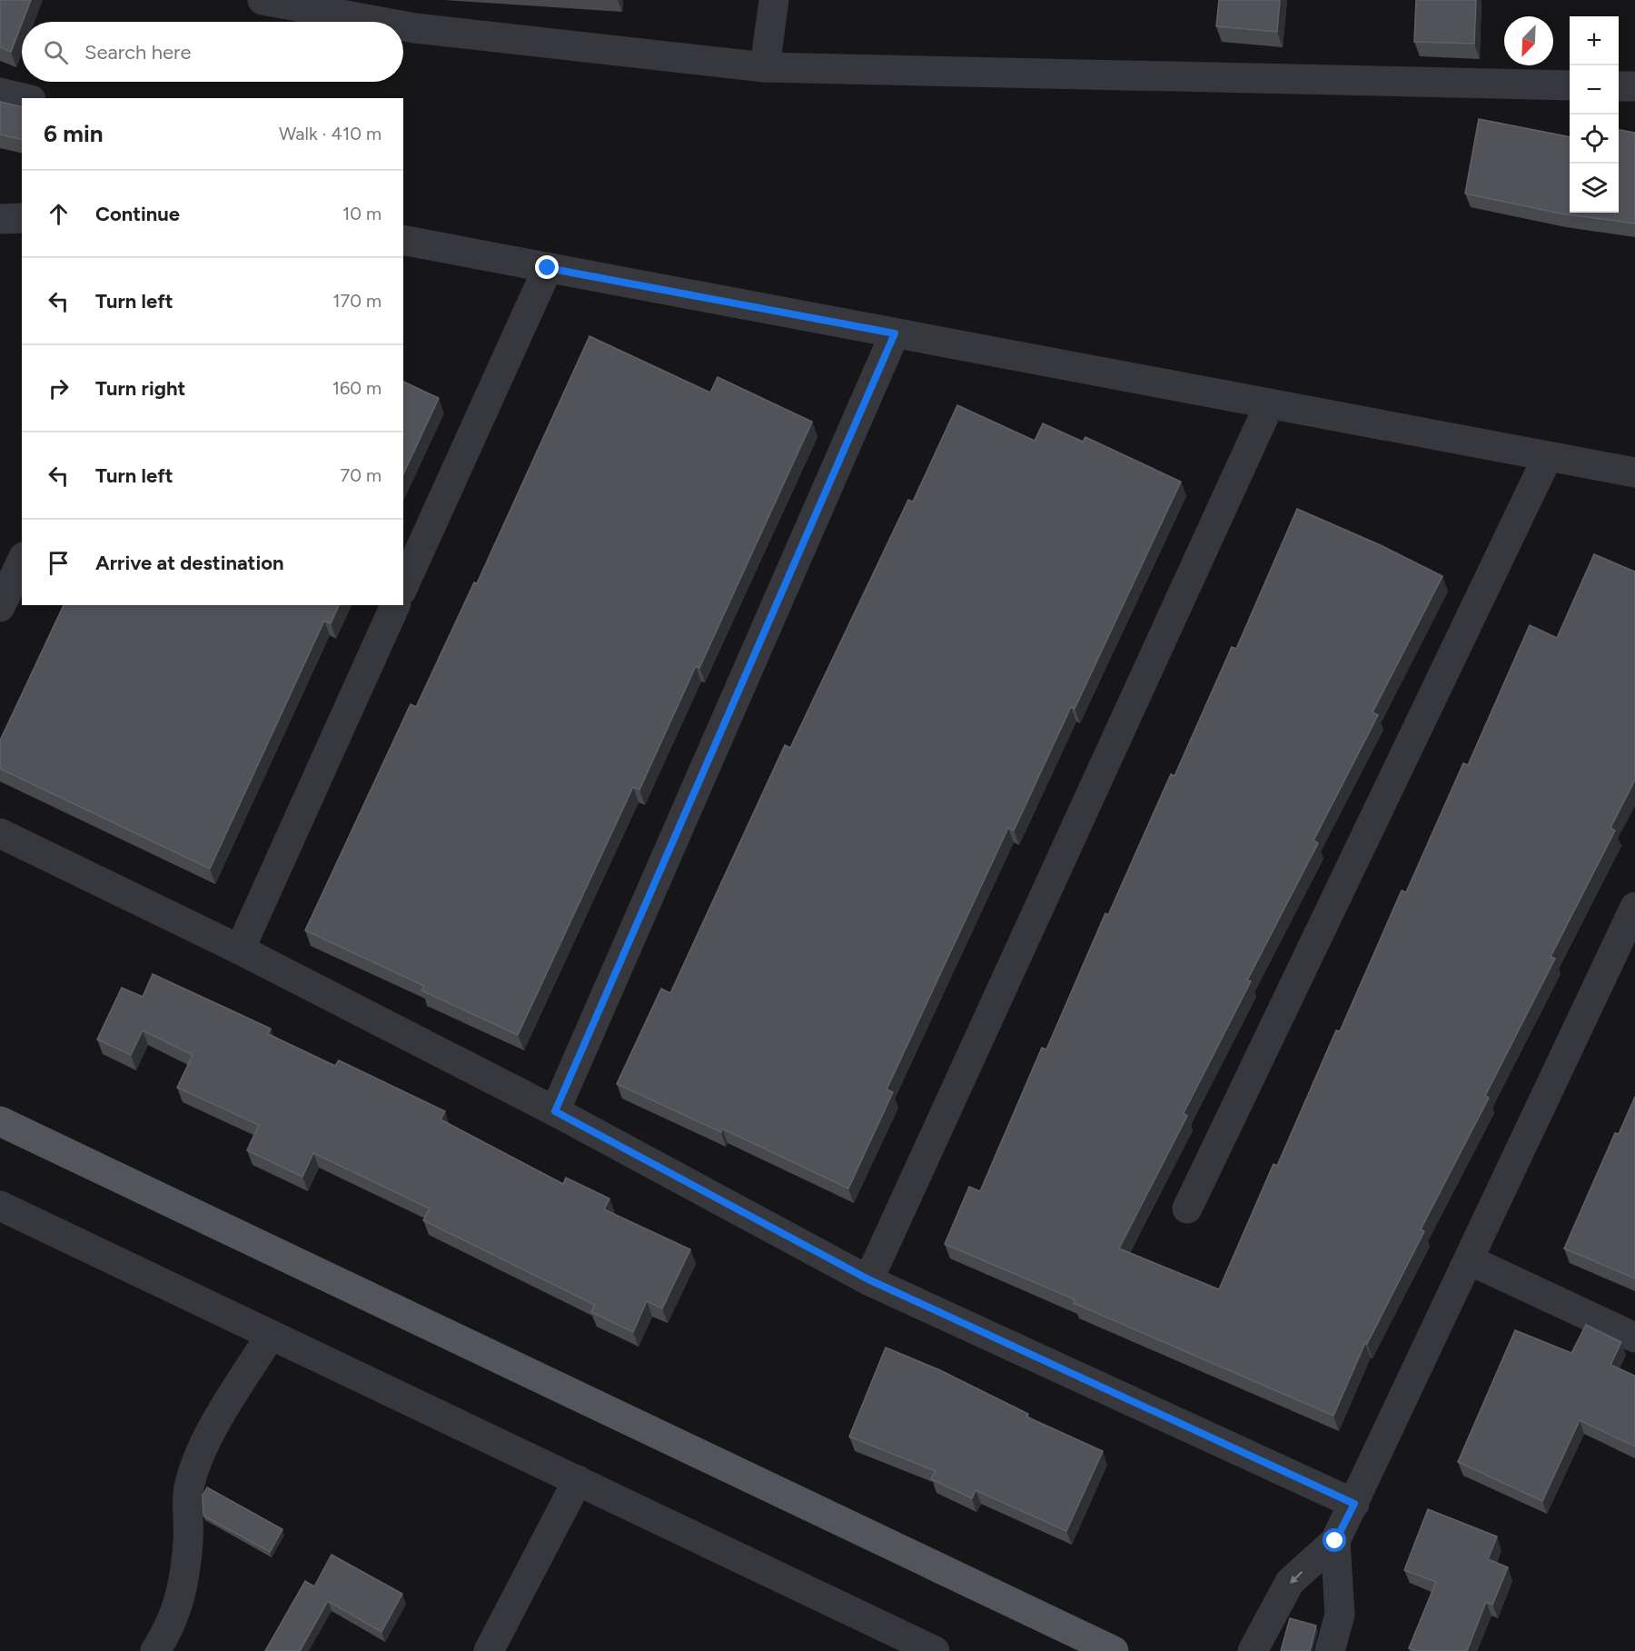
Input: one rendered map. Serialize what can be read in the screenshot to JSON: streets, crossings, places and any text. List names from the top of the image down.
{
  "north": "bottom left",
  "page": {
    "map_buttons": ["+", "−"],
    "search": "Search here",
    "heading": ["6 min", "Walk · 410 m"],
    "list": [
      ["Continue", "10 m"],
      ["Turn left", "170 m"],
      ["Turn right", "160 m"],
      ["Turn left", "70 m"],
      "Arrive at destination"
    ]
  }
}
